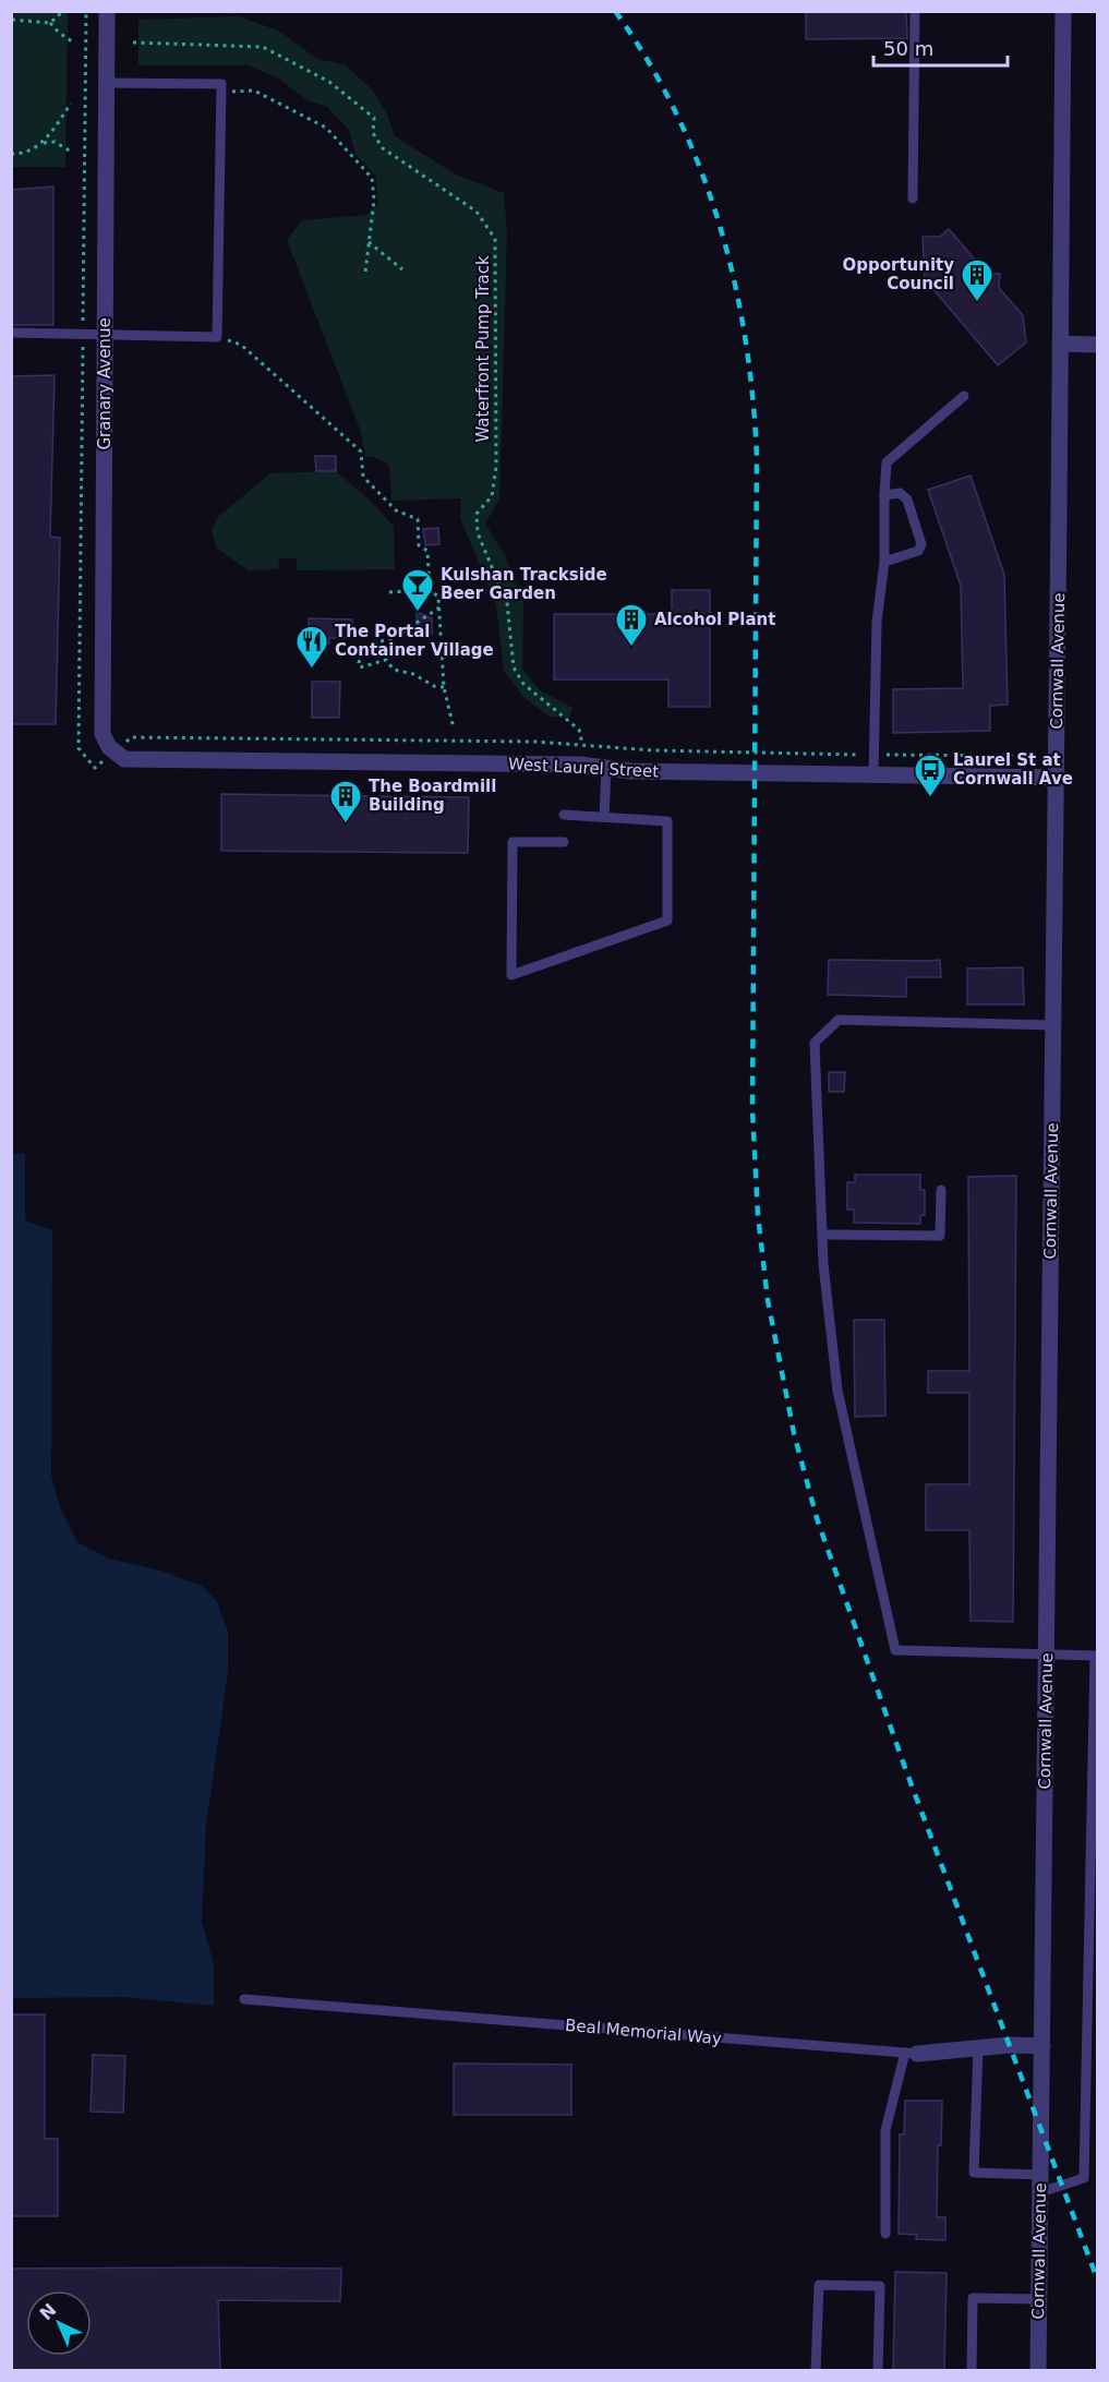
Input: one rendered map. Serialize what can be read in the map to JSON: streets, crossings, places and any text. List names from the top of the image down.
{
  "streets": {
    "street": [
      "Granary Avenue",
      "Cornwall Avenue",
      "West Laurel Street",
      "Beal Memorial Way"
    ],
    "path": ["Waterfront Pump Track"]
  },
  "crossings": [
    ["Granary Avenue", "West Laurel Street"],
    ["Cornwall Avenue", "West Laurel Street"],
    ["Cornwall Avenue", "Beal Memorial Way"]
  ],
  "places": {
    "building": ["Opportunity Council", "Alcohol Plant", "The Boardmill Building"],
    "bar": ["Kulshan Trackside Beer Garden"],
    "restaurant": ["The Portal Container Village"],
    "bus stop": ["Laurel St at Cornwall Ave"]
  },
  "scale_bar": "50 m",
  "north": "top left"
}
